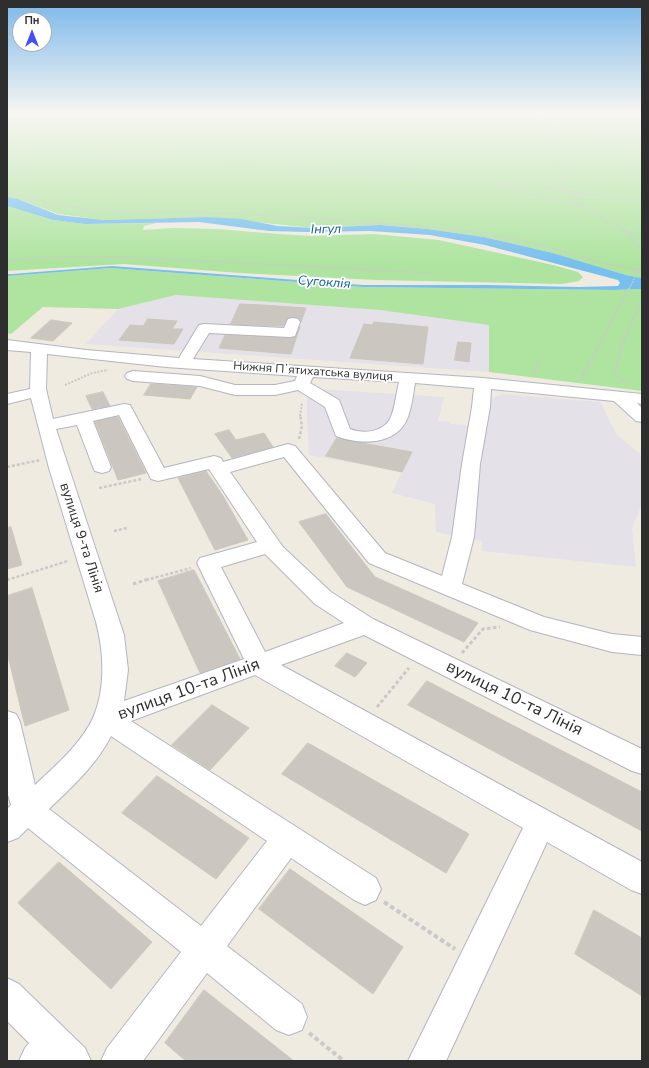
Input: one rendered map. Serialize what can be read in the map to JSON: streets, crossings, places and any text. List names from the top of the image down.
{
  "streets": {
    "street": ["Нижня Пʼятихатська вулиця", "вулиця 9-та Лінія", "вулиця 10-та Лінія"]
  },
  "crossings": [
    ["Нижня Пʼятихатська вулиця", "вулиця 9-та Лінія"],
    ["вулиця 9-та Лінія", "вулиця 10-та Лінія"]
  ],
  "water": ["Інгул", "Сугоклія"],
  "north": "top"
}
